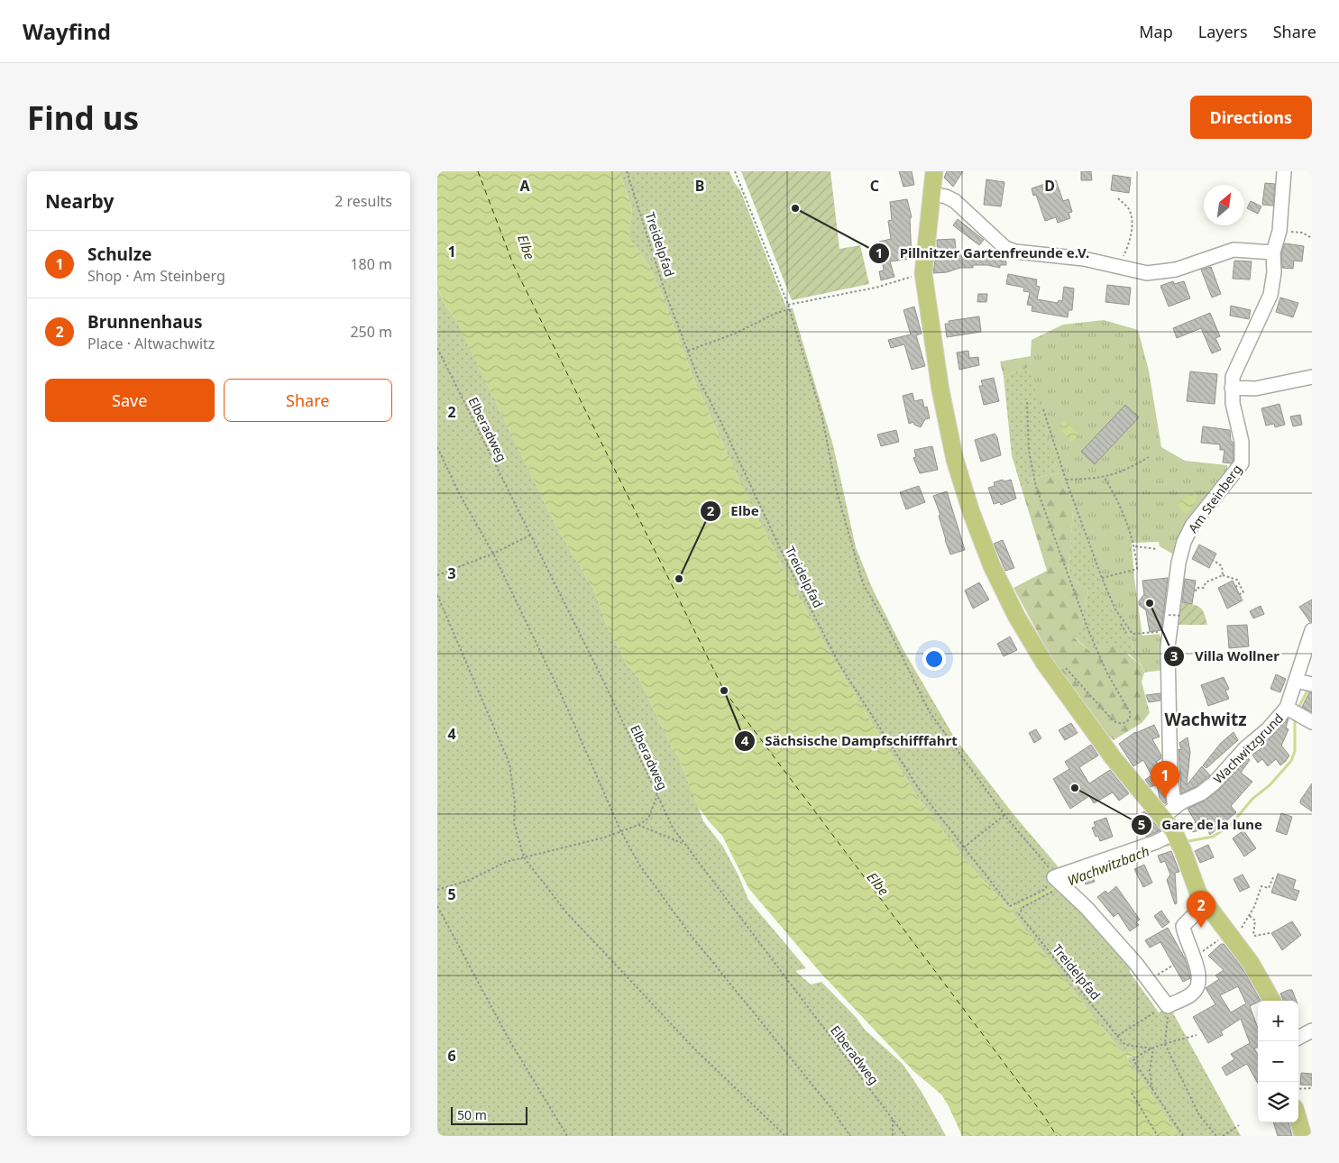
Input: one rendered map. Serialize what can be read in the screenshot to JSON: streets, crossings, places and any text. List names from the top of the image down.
{
  "streets": {
    "street": ["Am Steinberg", "Wachwitzgrund"],
    "path": ["Treidelpfad", "Elberadweg"]
  },
  "crossings": [
    ["Am Steinberg", "Wachwitzgrund"]
  ],
  "districts": ["Wachwitz"],
  "water": ["Elbe", "Wachwitzbach"],
  "places": [
    "Pillnitzer Gartenfreunde e.V.",
    "Elbe",
    "Villa Wollner",
    "Sächsische Dampfschifffahrt",
    "Gare de la lune"
  ],
  "scale_bar": "50 m",
  "north": "top right",
  "page": {
    "header": "Wayfind",
    "nav": ["Map", "Layers", "Share"],
    "buttons": [
      "Directions",
      ["Save", "Share"]
    ],
    "title": "Find us",
    "heading": ["Nearby", "2 results"],
    "list": [
      {
        "mark": "1",
        "name": "Schulze",
        "note": "Shop · Am Steinberg",
        "value": "180 m"
      },
      {
        "mark": "2",
        "name": "Brunnenhaus",
        "note": "Place · Altwachwitz",
        "value": "250 m"
      }
    ],
    "pins": ["1", "2"],
    "map_buttons": ["+", "−"],
    "scale": "50 m"
  },
  "grid": {
    "columns": [
      "A",
      "B",
      "C",
      "D"
    ],
    "rows": [
      "1",
      "2",
      "3",
      "4",
      "5",
      "6"
    ]
  }
}
